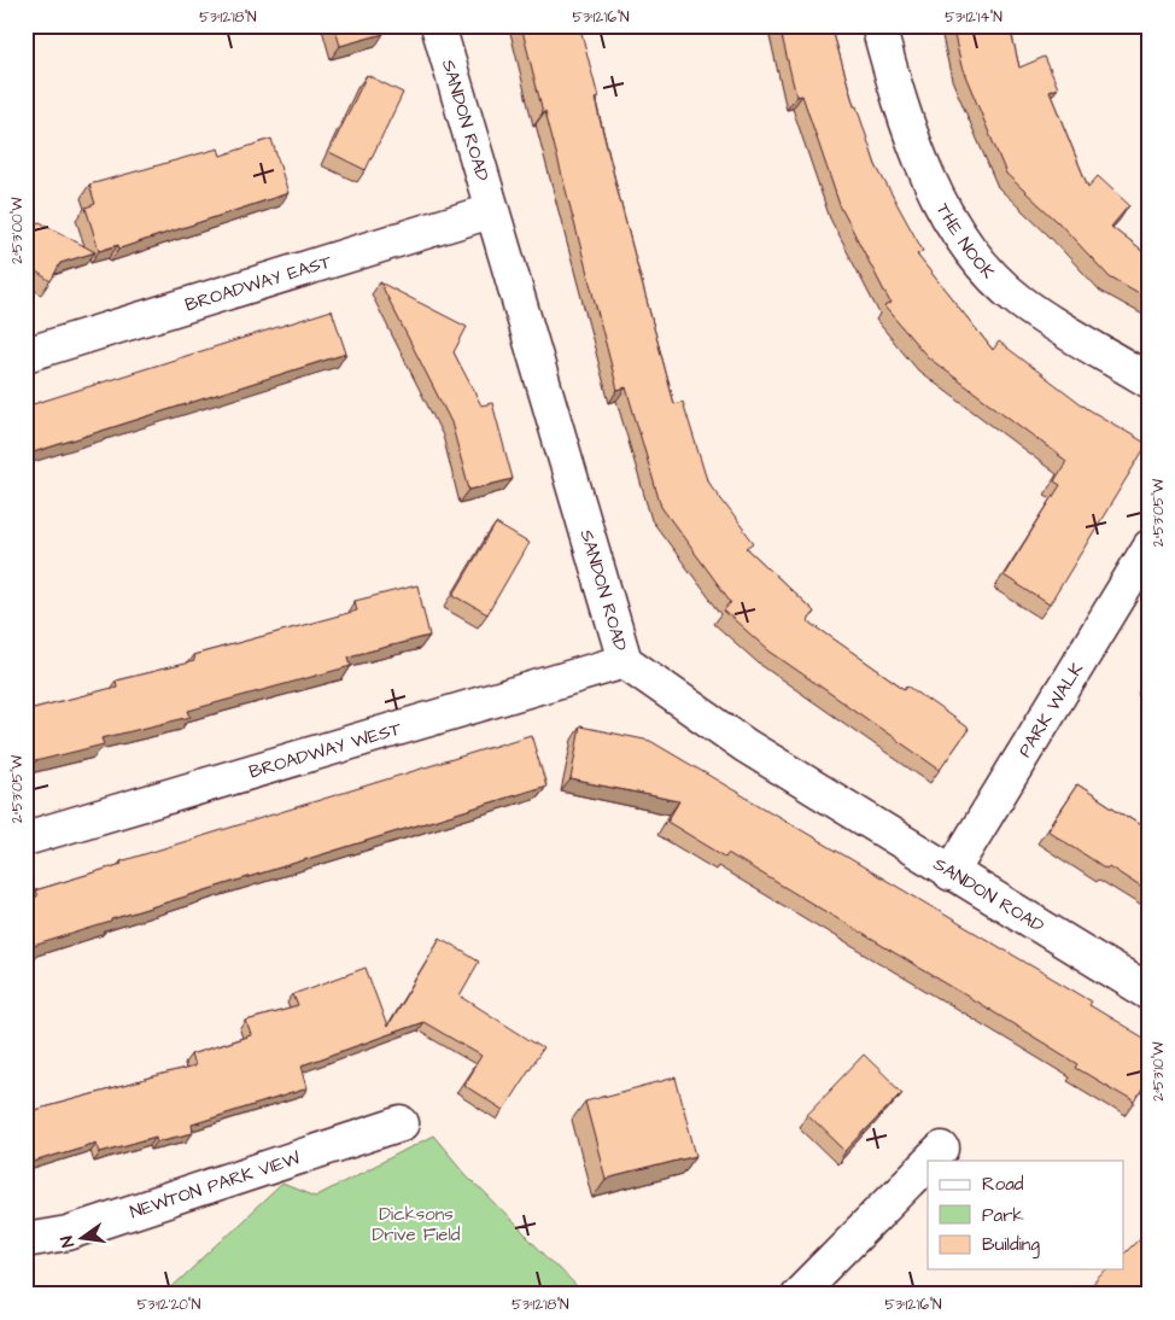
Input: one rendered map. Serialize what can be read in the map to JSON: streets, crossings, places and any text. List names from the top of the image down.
{
  "streets": {
    "street": [
      "SANDON ROAD",
      "THE NOOK",
      "BROADWAY EAST",
      "PARK WALK",
      "BROADWAY WEST",
      "NEWTON PARK VIEW"
    ]
  },
  "crossings": [
    ["SANDON ROAD", "BROADWAY EAST"],
    ["SANDON ROAD", "PARK WALK"],
    ["SANDON ROAD", "BROADWAY WEST"]
  ],
  "parks": ["Dicksons Drive Field"],
  "legend": ["Road", "Park", "Building"],
  "north": "left",
  "coordinates": [
    "53°12'18\"N",
    "53°12'16\"N",
    "53°12'14\"N",
    "2°53'00\"W",
    "2°53'05\"W",
    "2°53'10\"W",
    "53°12'20\"N"
  ]
}
